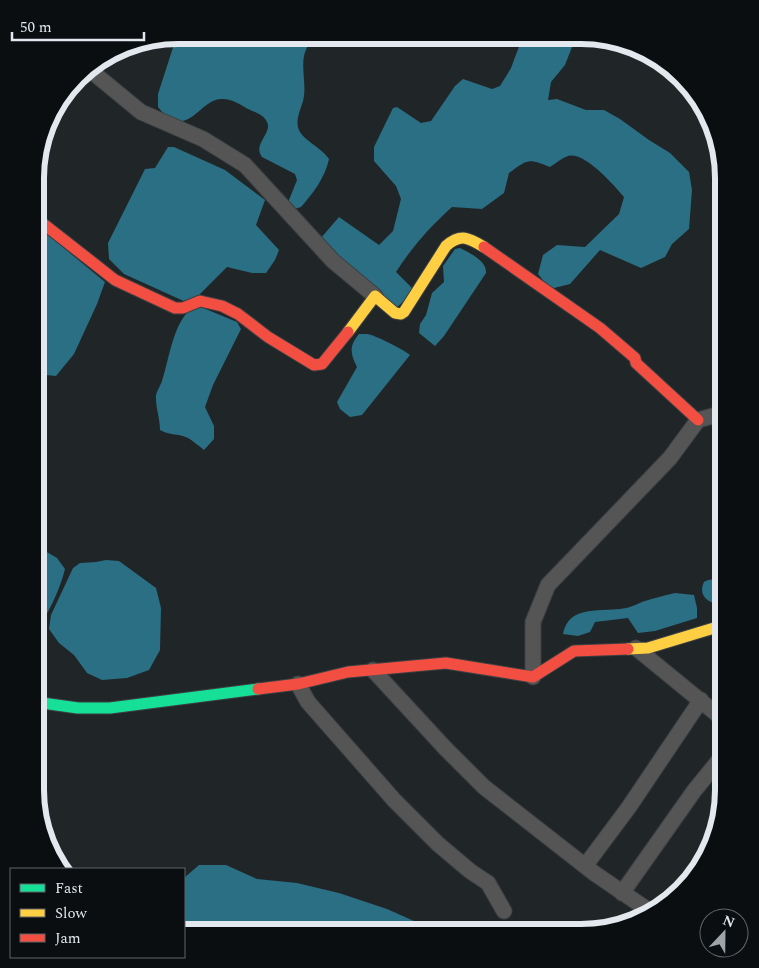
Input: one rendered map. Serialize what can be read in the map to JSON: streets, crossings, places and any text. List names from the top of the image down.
{
  "legend": ["Fast", "Slow", "Jam"],
  "scale_bar": "50 m",
  "north": "top"
}
